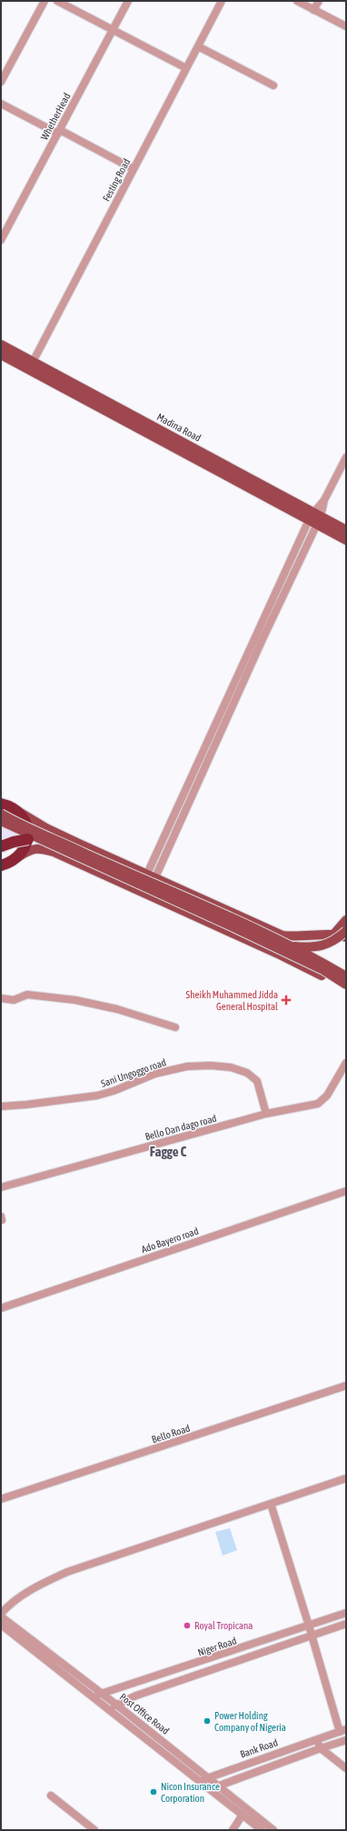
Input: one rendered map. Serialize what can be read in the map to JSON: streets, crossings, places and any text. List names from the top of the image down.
{
  "streets": {
    "main road": ["Madina Road"],
    "street": [
      "WhetherHead",
      "Festing Road",
      "Sani Ungoggo road",
      "Bello Dan dago road",
      "Ado Bayero road",
      "Bello Road",
      "Niger Road",
      "Post Office Road",
      "Bank Road"
    ]
  },
  "crossings": [
    ["Festing Road", "Madina Road"],
    ["Sani Ungoggo road", "Bello Dan dago road"],
    ["Niger Road", "Post Office Road"],
    ["Post Office Road", "Bank Road"]
  ],
  "districts": ["Fagge C"],
  "places": {
    "health": ["Sheikh Muhammed Jidda General Hospital"],
    "other": ["Royal Tropicana", "Power Holding Company of Nigeria", "Nicon Insurance Corporation"]
  }
}
